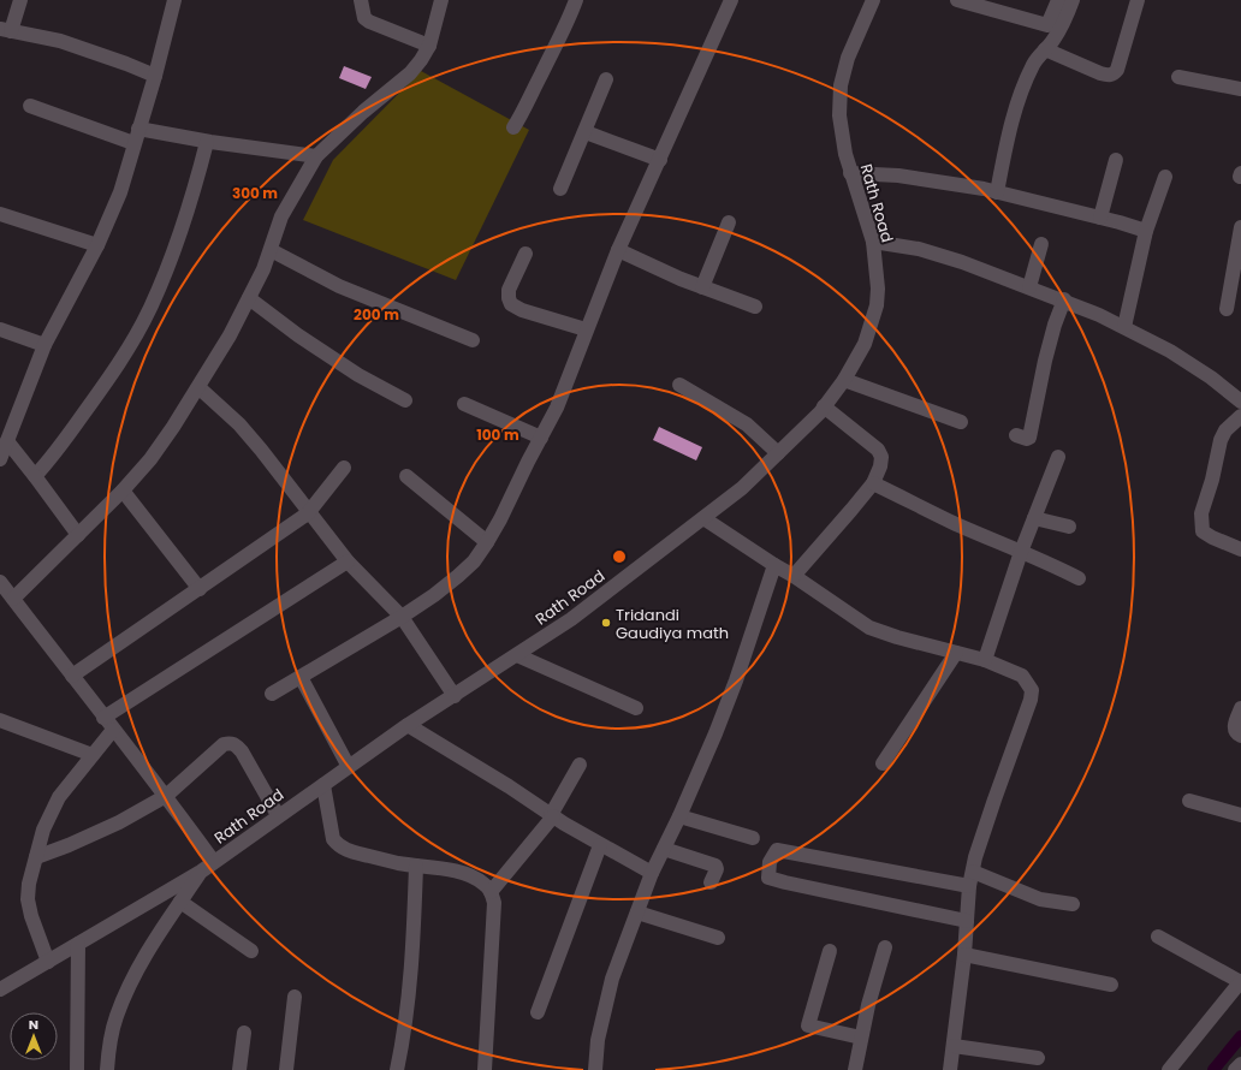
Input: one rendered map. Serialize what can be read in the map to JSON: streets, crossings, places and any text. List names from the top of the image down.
{
  "streets": {
    "street": ["Rath Road"]
  },
  "places": ["Tridandi Gaudiya math"],
  "north": "top",
  "rings": ["300 m", "200 m", "100 m"]
}
